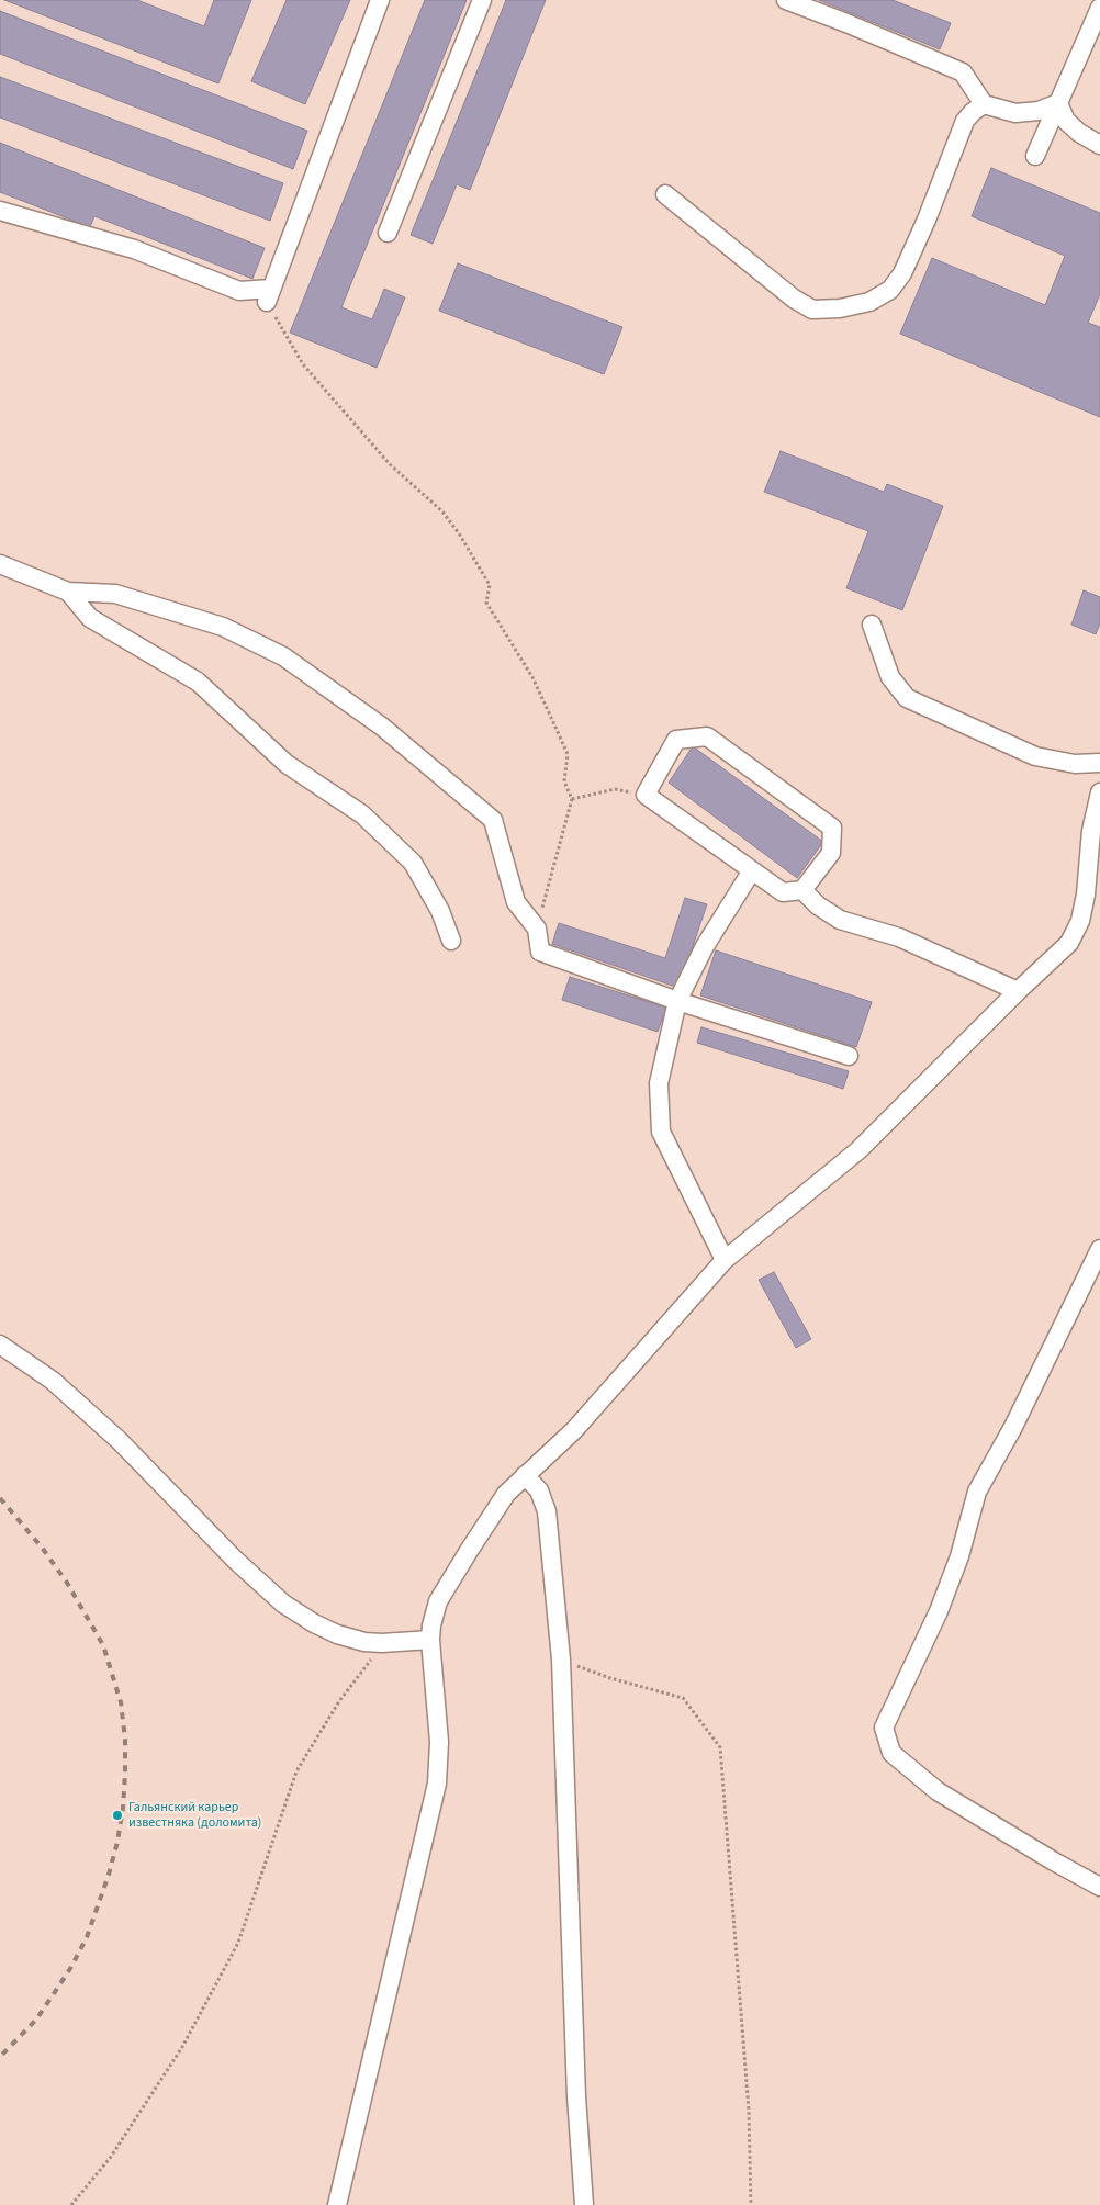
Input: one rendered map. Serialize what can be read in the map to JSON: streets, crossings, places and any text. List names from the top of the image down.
{
  "places": ["Гальянский карьер известняка (доломита)"]
}
